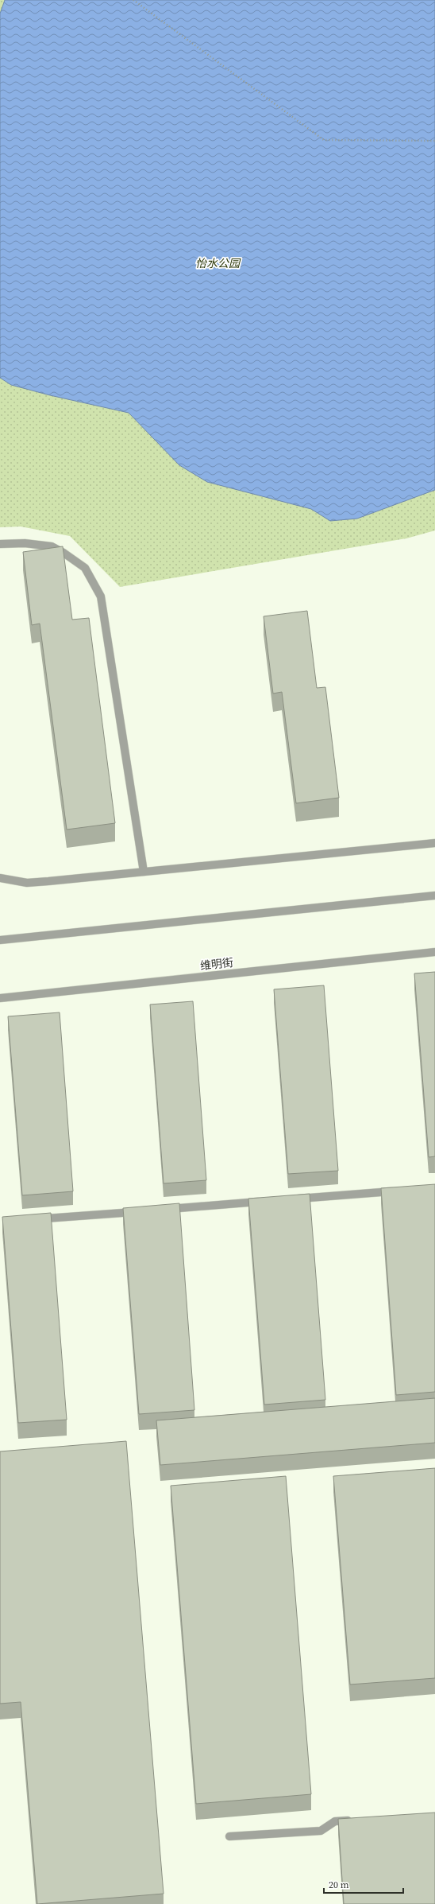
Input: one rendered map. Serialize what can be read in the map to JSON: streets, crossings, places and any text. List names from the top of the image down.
{
  "streets": {
    "street": ["维明街"]
  },
  "parks": ["怡水公园"],
  "scale_bar": "20 m"
}
